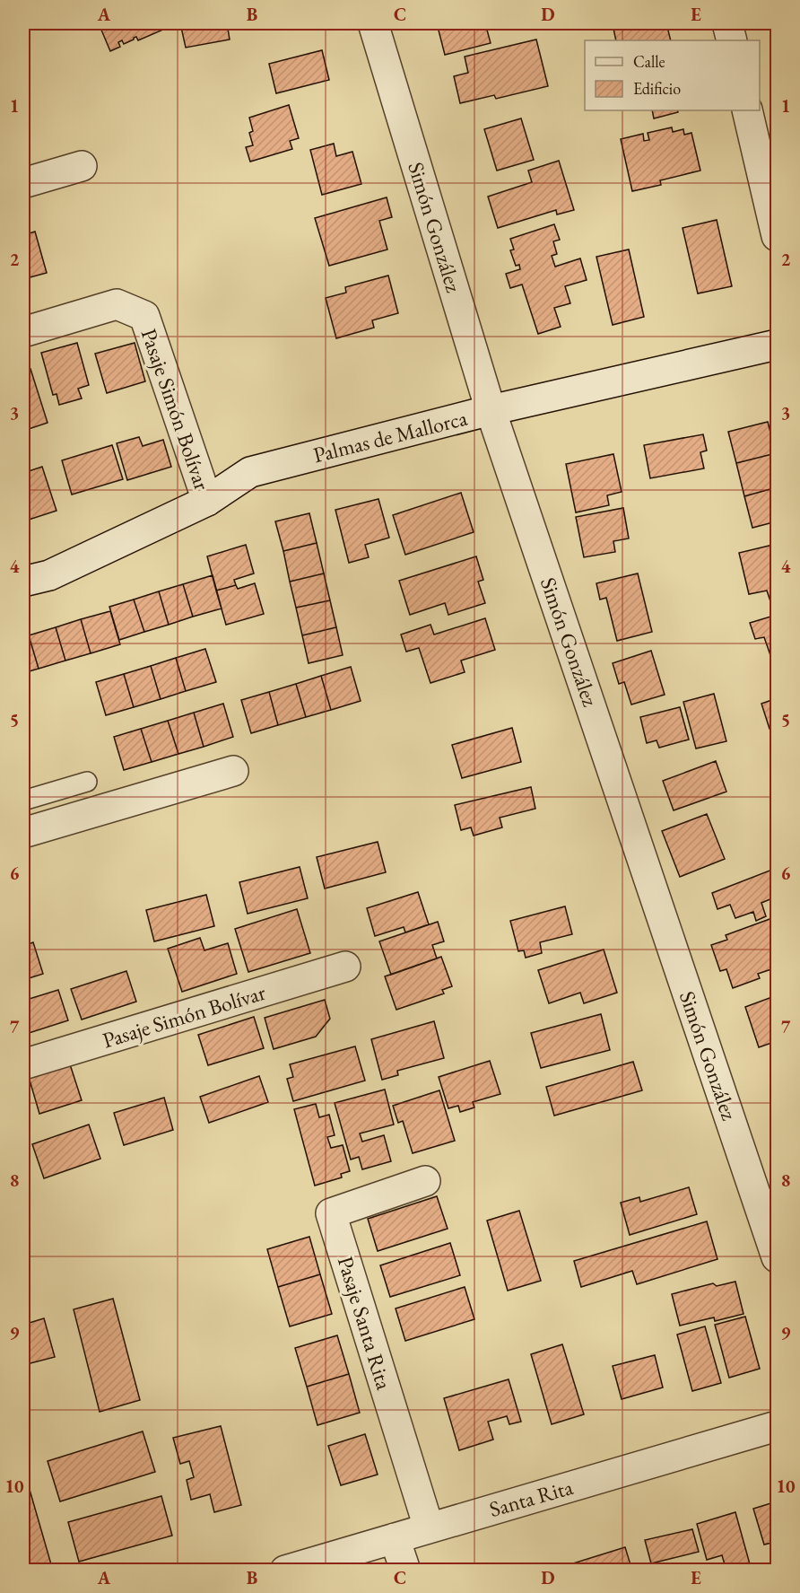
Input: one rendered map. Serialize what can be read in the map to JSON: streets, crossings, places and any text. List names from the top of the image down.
{
  "streets": {
    "street": [
      "Simón González",
      "Pasaje Simón Bolívar",
      "Palmas de Mallorca",
      "Pasaje Santa Rita",
      "Santa Rita"
    ]
  },
  "crossings": [
    ["Simón González", "Palmas de Mallorca"],
    ["Pasaje Simón Bolívar", "Palmas de Mallorca"],
    ["Pasaje Santa Rita", "Santa Rita"]
  ],
  "legend": ["Calle", "Edificio"],
  "grid": {
    "columns": [
      "A",
      "B",
      "C",
      "D",
      "E"
    ],
    "rows": [
      "1",
      "2",
      "3",
      "4",
      "5",
      "6",
      "7",
      "8",
      "9",
      "10"
    ]
  }
}
